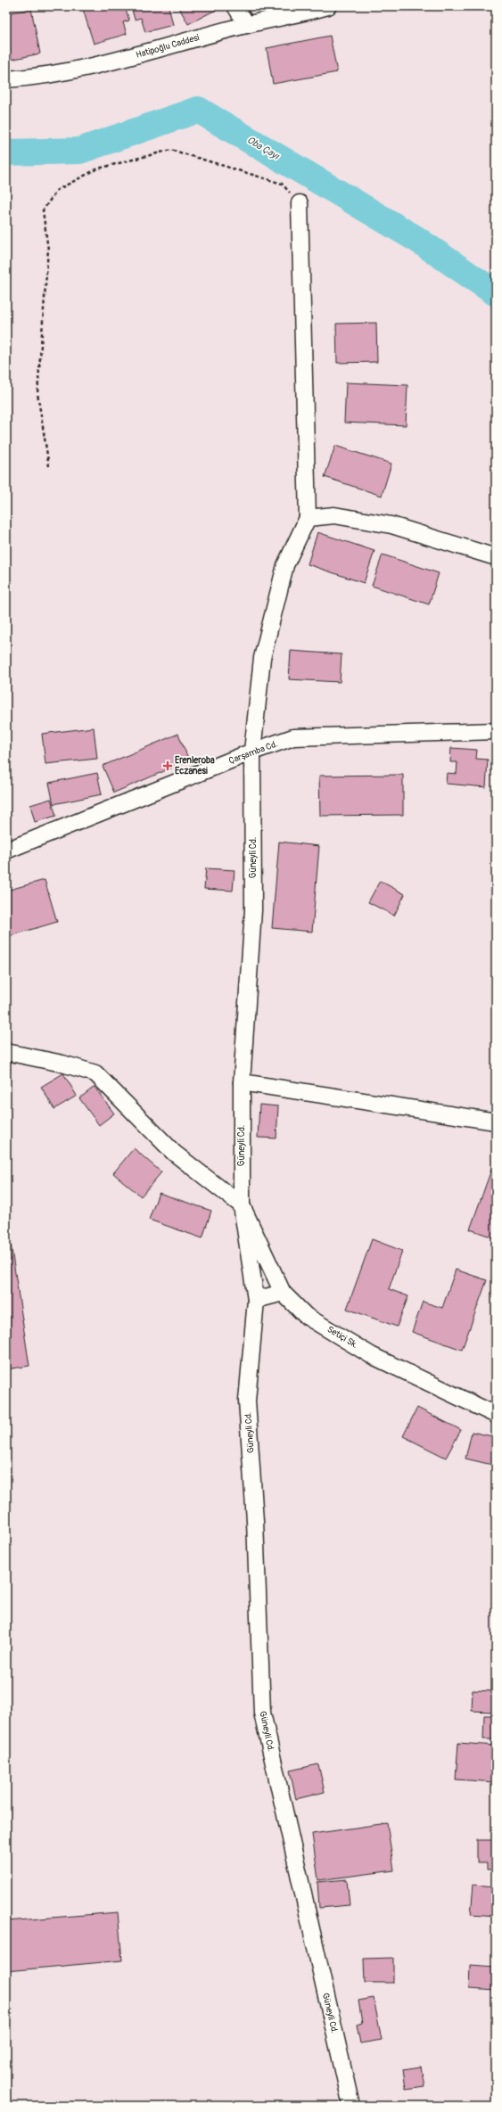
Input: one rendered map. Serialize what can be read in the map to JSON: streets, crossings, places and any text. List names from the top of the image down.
{
  "streets": {
    "street": [
      "Hatipoğlu Caddesi",
      "Çarşamba Cd.",
      "Güneyli Cd.",
      "Setiçi Sk."
    ]
  },
  "crossings": [
    ["Çarşamba Cd.", "Güneyli Cd."],
    ["Güneyli Cd.", "Setiçi Sk."]
  ],
  "water": ["Oba Çayı"],
  "places": {
    "health": ["Erenleroba Eczanesi"]
  }
}
